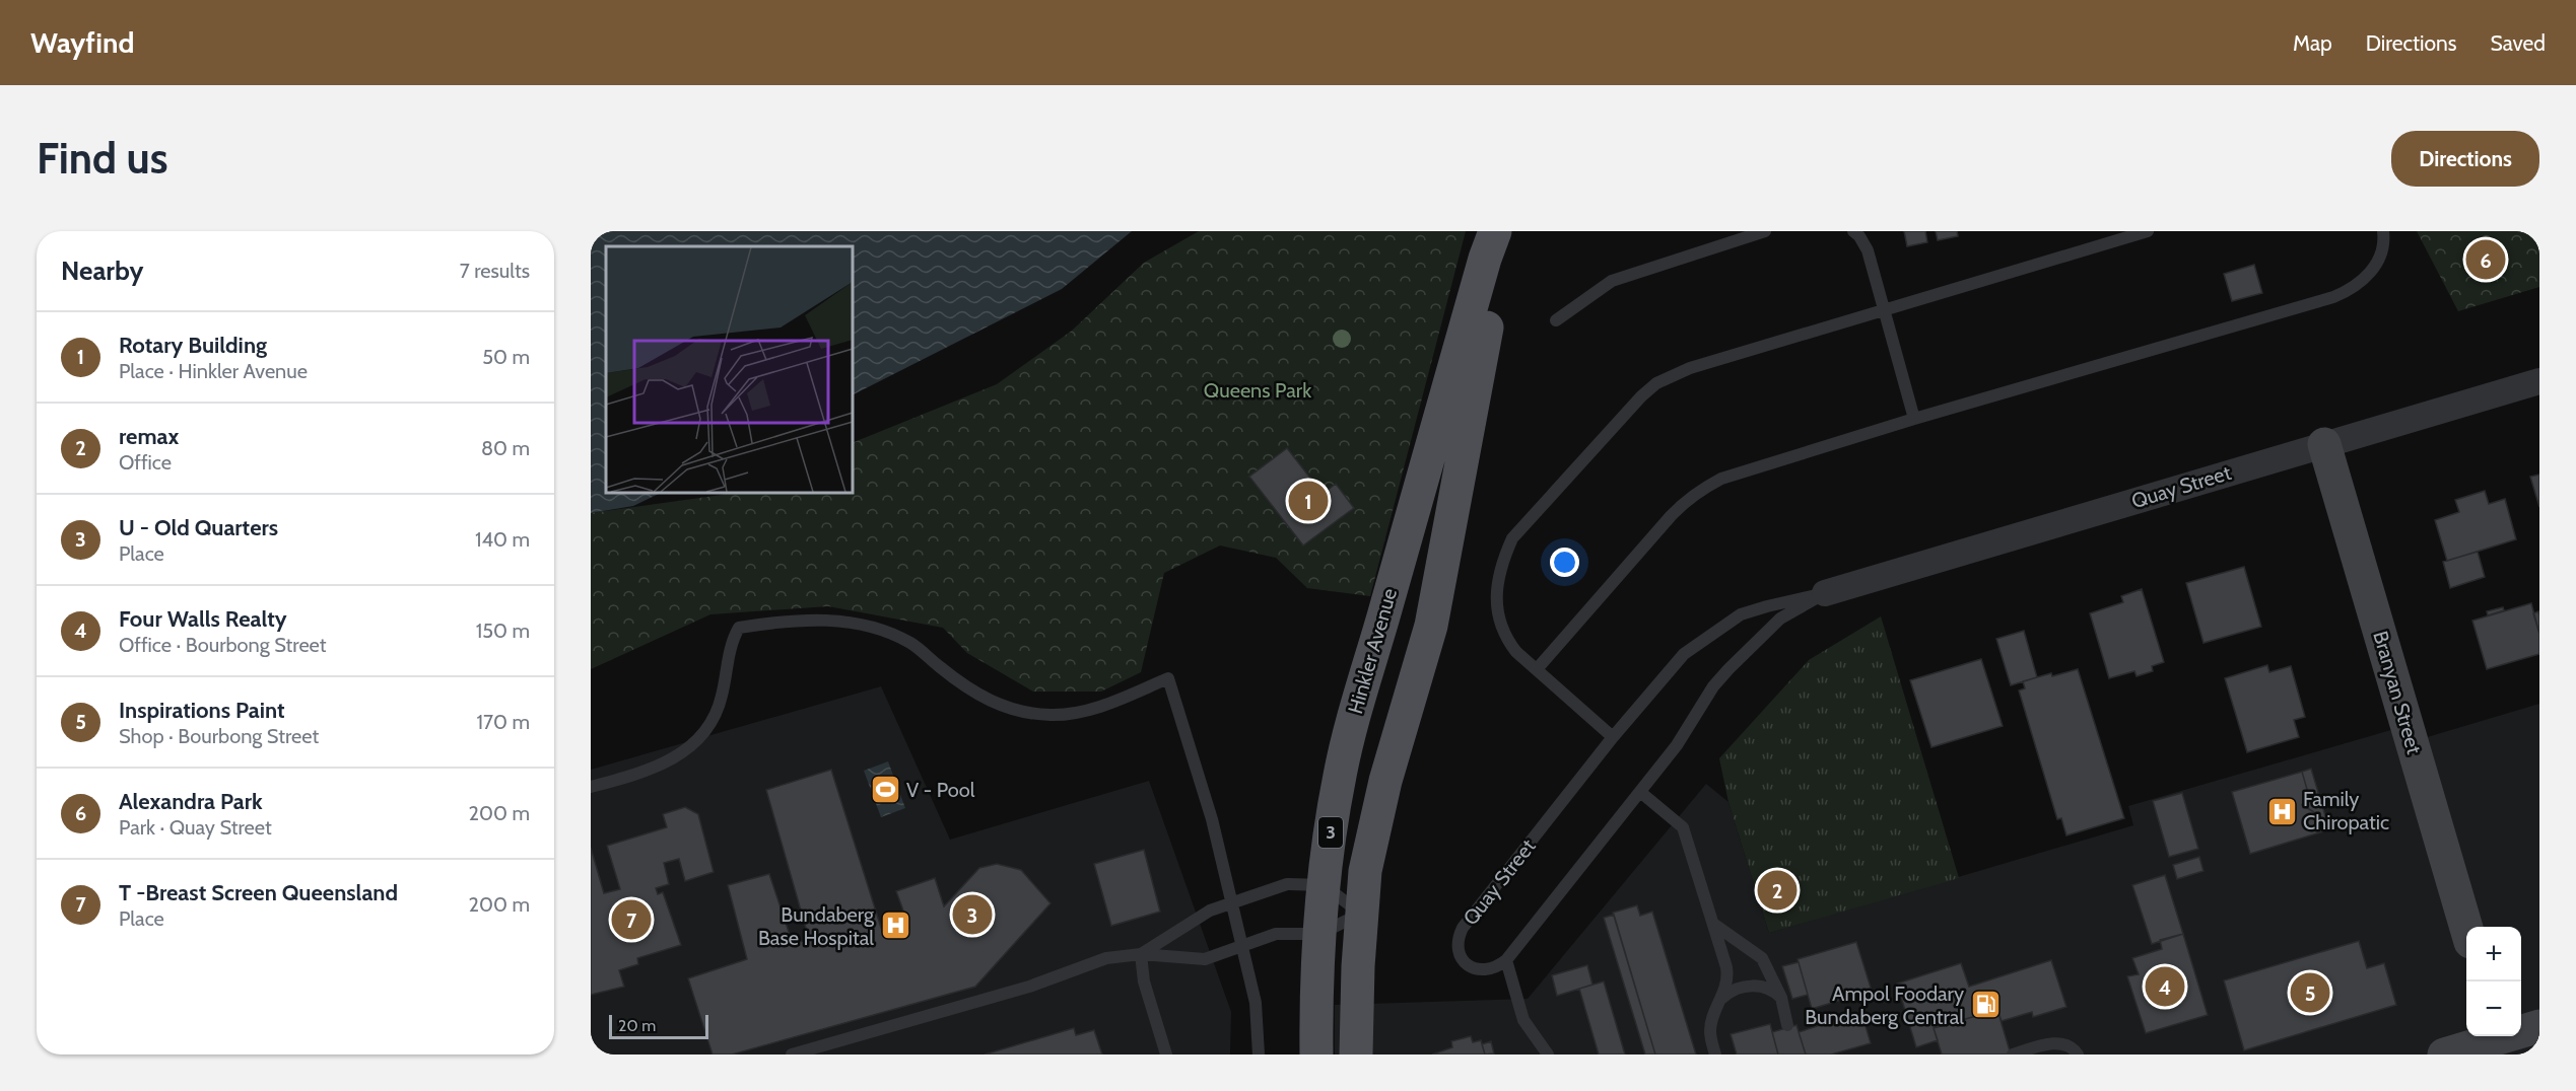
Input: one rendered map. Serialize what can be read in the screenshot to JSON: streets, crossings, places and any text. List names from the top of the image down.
{
  "streets": {
    "main road": ["Hinkler Avenue", "3"],
    "street": ["Quay Street", "Branyan Street"]
  },
  "crossings": [
    ["Quay Street", "Branyan Street"],
    ["Hinkler Avenue", "3"]
  ],
  "parks": ["Queens Park"],
  "places": {
    "sports": ["V - Pool"],
    "hospital": ["Family Chiropatic", "Bundaberg Base Hospital"],
    "fuel station": ["Ampol Foodary Bundaberg Central"]
  },
  "scale_bar": "20 m",
  "page": {
    "header": "Wayfind",
    "nav": ["Map", "Directions", "Saved"],
    "buttons": "Directions",
    "title": "Find us",
    "heading": ["Nearby", "7 results"],
    "pins": [
      "6",
      "1",
      "2",
      "3",
      "7",
      "4",
      "5"
    ],
    "list": [
      {
        "mark": "1",
        "name": "Rotary Building",
        "note": "Place · Hinkler Avenue",
        "value": "50 m"
      },
      {
        "mark": "2",
        "name": "remax",
        "note": "Office",
        "value": "80 m"
      },
      {
        "mark": "3",
        "name": "U - Old Quarters",
        "note": "Place",
        "value": "140 m"
      },
      {
        "mark": "4",
        "name": "Four Walls Realty",
        "note": "Office · Bourbong Street",
        "value": "150 m"
      },
      {
        "mark": "5",
        "name": "Inspirations Paint",
        "note": "Shop · Bourbong Street",
        "value": "170 m"
      },
      {
        "mark": "6",
        "name": "Alexandra Park",
        "note": "Park · Quay Street",
        "value": "200 m"
      },
      {
        "mark": "7",
        "name": "T -Breast Screen Queensland",
        "note": "Place",
        "value": "200 m"
      }
    ],
    "map_buttons": ["+", "−"],
    "scale": "20 m"
  }
}
